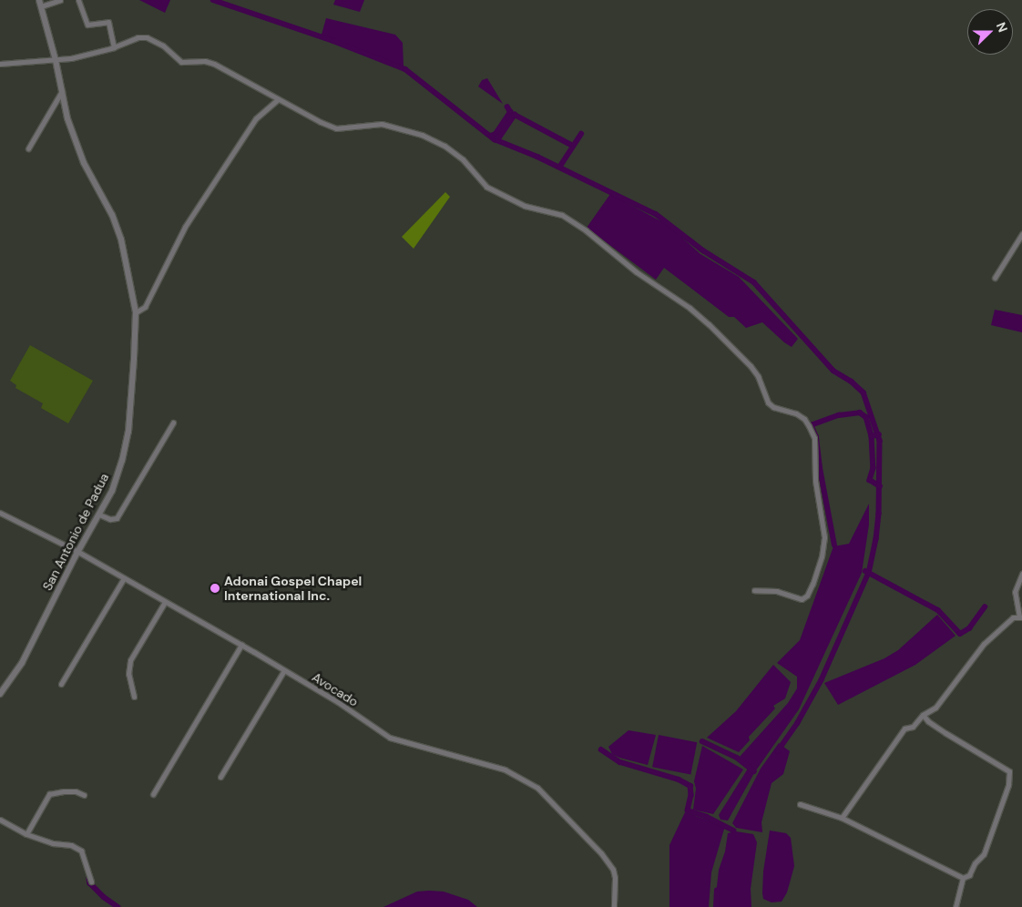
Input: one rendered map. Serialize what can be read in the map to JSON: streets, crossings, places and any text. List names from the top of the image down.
{
  "streets": {
    "street": ["San Antonio de Padua", "Avocado"]
  },
  "crossings": [
    ["San Antonio de Padua", "Avocado"]
  ],
  "places": ["Adonai Gospel Chapel International Inc."],
  "north": "right"
}
